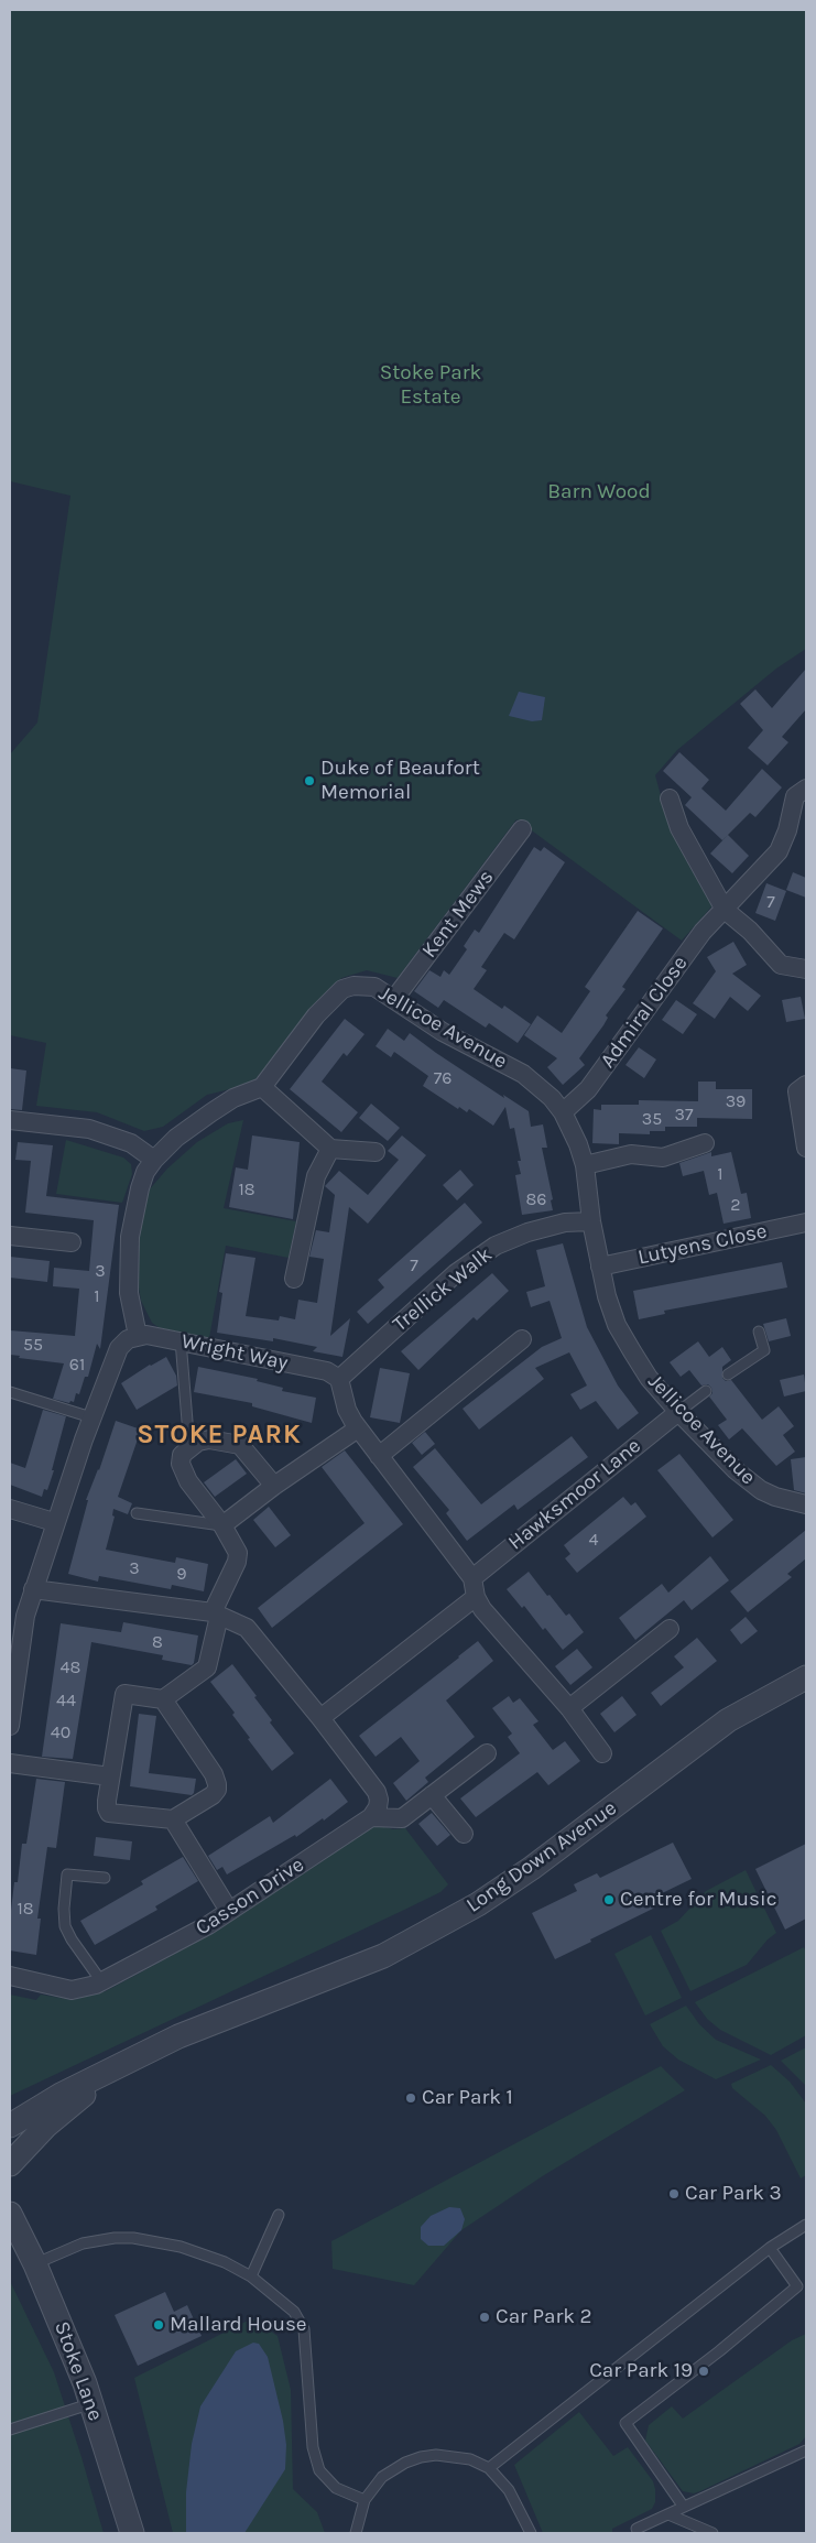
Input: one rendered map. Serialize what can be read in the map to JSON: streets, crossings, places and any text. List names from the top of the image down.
{
  "streets": {
    "street": [
      "Kent Mews",
      "Admiral Close",
      "Jellicoe Avenue",
      "Lutyens Close",
      "Trellick Walk",
      "Wright Way",
      "Hawksmoor Lane",
      "Long Down Avenue",
      "Casson Drive",
      "Stoke Lane"
    ]
  },
  "crossings": [
    ["Kent Mews", "Jellicoe Avenue"],
    ["Admiral Close", "Jellicoe Avenue"],
    ["Jellicoe Avenue", "Lutyens Close"],
    ["Jellicoe Avenue", "Trellick Walk"],
    ["Jellicoe Avenue", "Hawksmoor Lane"],
    ["Trellick Walk", "Wright Way"]
  ],
  "districts": ["STOKE PARK"],
  "parks": ["Stoke Park Estate", "Barn Wood"],
  "places": [
    "Duke of Beaufort Memorial",
    "Centre for Music",
    "Car Park 1",
    "Car Park 3",
    "Car Park 2",
    "Mallard House",
    "Car Park 19"
  ],
  "house_numbers": [
    "7",
    "76",
    "39",
    "37",
    "35",
    "1",
    "18",
    "86",
    "2",
    "7",
    "3",
    "1",
    "55",
    "61",
    "4",
    "3",
    "9",
    "8",
    "48",
    "44",
    "40",
    "18"
  ]
}
